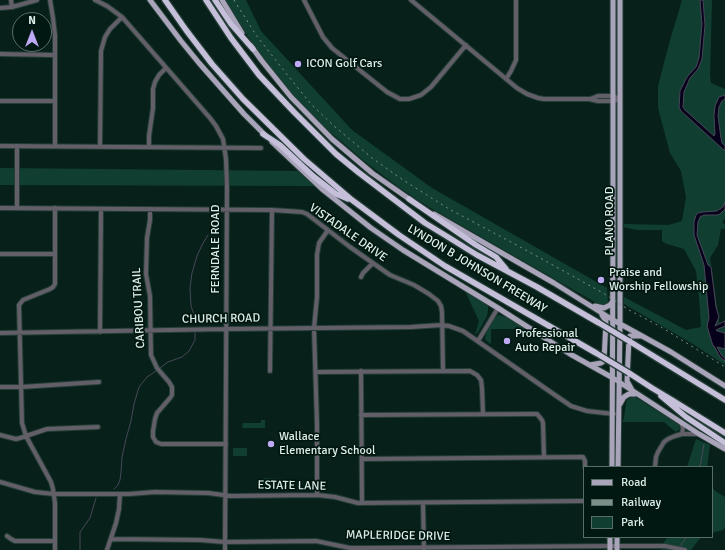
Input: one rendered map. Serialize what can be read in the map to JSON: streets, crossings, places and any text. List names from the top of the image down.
{
  "streets": {
    "highway": ["LYNDON B JOHNSON FREEWAY"],
    "main road": ["PLANO ROAD"],
    "street": [
      "VISTADALE DRIVE",
      "FERNDALE ROAD",
      "CARIBOU TRAIL",
      "CHURCH ROAD",
      "ESTATE LANE",
      "MAPLERIDGE DRIVE"
    ]
  },
  "crossings": [
    ["PLANO ROAD", "CHURCH ROAD"],
    ["VISTADALE DRIVE", "FERNDALE ROAD"],
    ["VISTADALE DRIVE", "CARIBOU TRAIL"],
    ["VISTADALE DRIVE", "CHURCH ROAD"],
    ["FERNDALE ROAD", "CARIBOU TRAIL"],
    ["FERNDALE ROAD", "CHURCH ROAD"],
    ["FERNDALE ROAD", "ESTATE LANE"],
    ["FERNDALE ROAD", "MAPLERIDGE DRIVE"],
    ["CARIBOU TRAIL", "CHURCH ROAD"]
  ],
  "places": [
    "ICON Golf Cars",
    "Praise and Worship Fellowship",
    "Professional Auto Repair",
    "Wallace Elementary School"
  ],
  "legend": ["Road", "Railway", "Park"],
  "north": "top"
}
